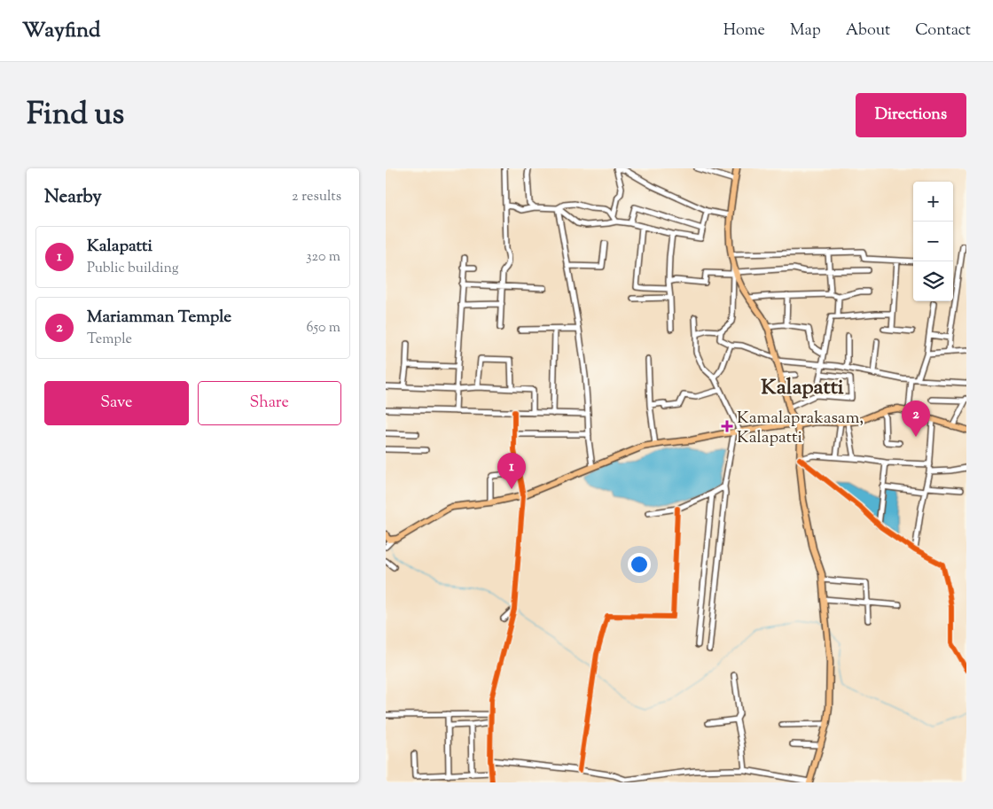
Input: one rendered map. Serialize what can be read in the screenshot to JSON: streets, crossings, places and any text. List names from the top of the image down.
{
  "districts": ["Kalapatti"],
  "places": {
    "health": ["Kamalaprakasam, Kalapatti"]
  },
  "page": {
    "header": "Wayfind",
    "nav": [
      "Home",
      "Map",
      "About",
      "Contact"
    ],
    "title": "Find us",
    "buttons": [
      "Directions",
      ["Save", "Share"]
    ],
    "heading": ["Nearby", "2 results"],
    "map_buttons": ["+", "−"],
    "list": [
      {
        "mark": "1",
        "name": "Kalapatti",
        "note": "Public building",
        "value": "320 m"
      },
      {
        "mark": "2",
        "name": "Mariamman Temple",
        "note": "Temple",
        "value": "650 m"
      }
    ],
    "pins": ["2", "1"]
  }
}
